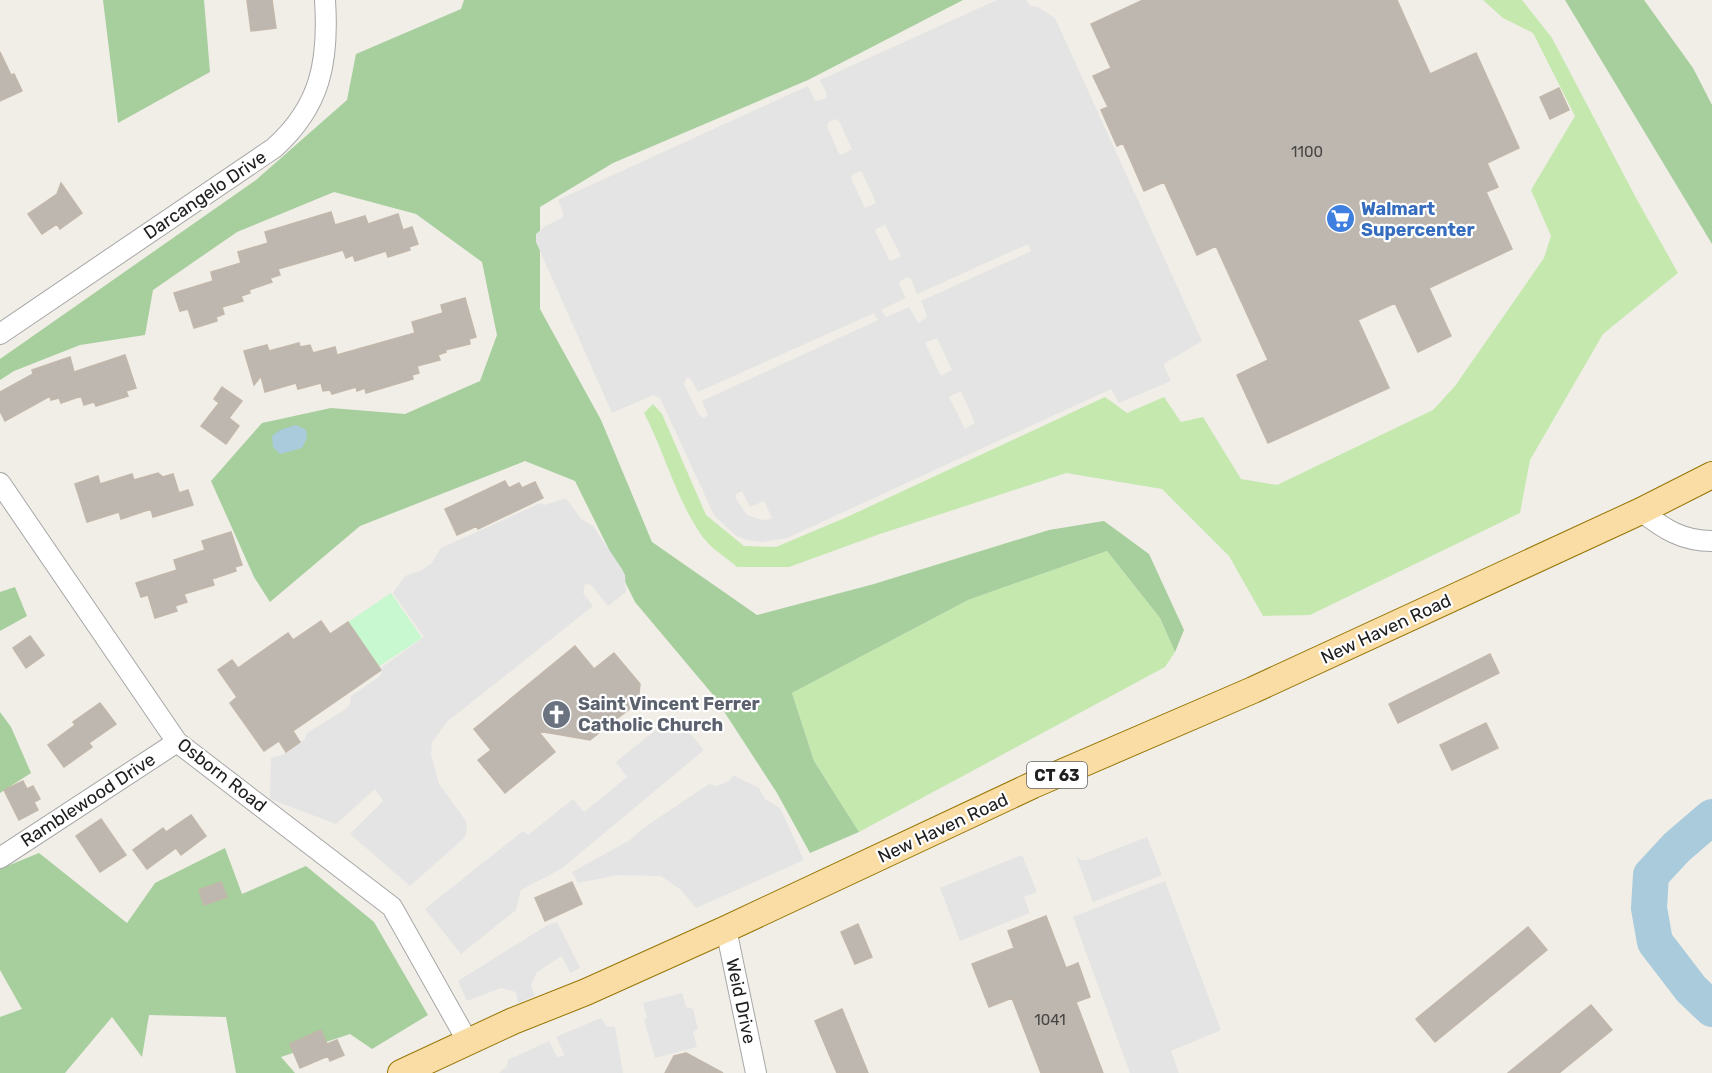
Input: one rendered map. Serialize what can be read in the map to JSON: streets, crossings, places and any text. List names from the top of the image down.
{
  "streets": {
    "main road": ["New Haven Road", "CT 63"],
    "street": [
      "Darcangelo Drive",
      "Osborn Road",
      "Ramblewood Drive",
      "Weid Drive"
    ]
  },
  "crossings": [
    ["New Haven Road", "Osborn Road"],
    ["New Haven Road", "Weid Drive"],
    ["Osborn Road", "Ramblewood Drive"]
  ],
  "places": {
    "supermarket": ["Walmart Supercenter"],
    "church": ["Saint Vincent Ferrer Catholic Church"]
  },
  "house_numbers": ["1100", "1041"]
}
